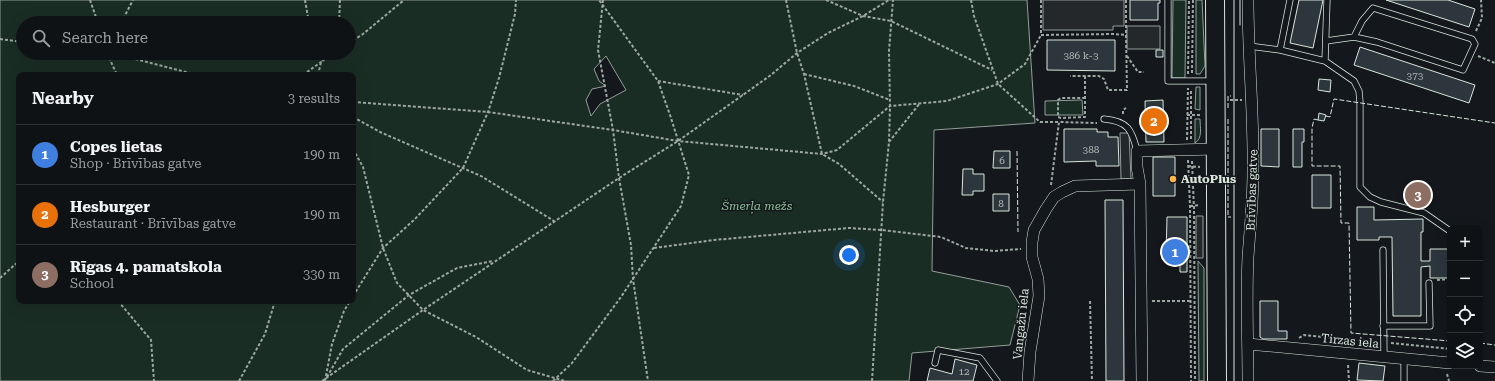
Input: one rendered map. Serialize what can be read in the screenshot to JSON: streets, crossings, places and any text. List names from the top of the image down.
{
  "streets": {
    "street": ["Brīvības gatve", "Vangažu iela", "Tirzas iela"]
  },
  "crossings": [
    ["Brīvības gatve", "Tirzas iela"]
  ],
  "parks": ["Šmerļa mežs"],
  "places": ["AutoPlus"],
  "house_numbers": [
    "386 k-3",
    "373",
    "388",
    "6",
    "8",
    "12"
  ],
  "page": {
    "search": "Search here",
    "heading": ["Nearby", "3 results"],
    "pins": ["2", "3", "1"],
    "list": [
      {
        "mark": "1",
        "name": "Copes lietas",
        "note": "Shop · Brīvības gatve",
        "value": "190 m"
      },
      {
        "mark": "2",
        "name": "Hesburger",
        "note": "Restaurant · Brīvības gatve",
        "value": "190 m"
      },
      {
        "mark": "3",
        "name": "Rīgas 4. pamatskola",
        "note": "School",
        "value": "330 m"
      }
    ],
    "map_buttons": ["+", "−"]
  }
}
